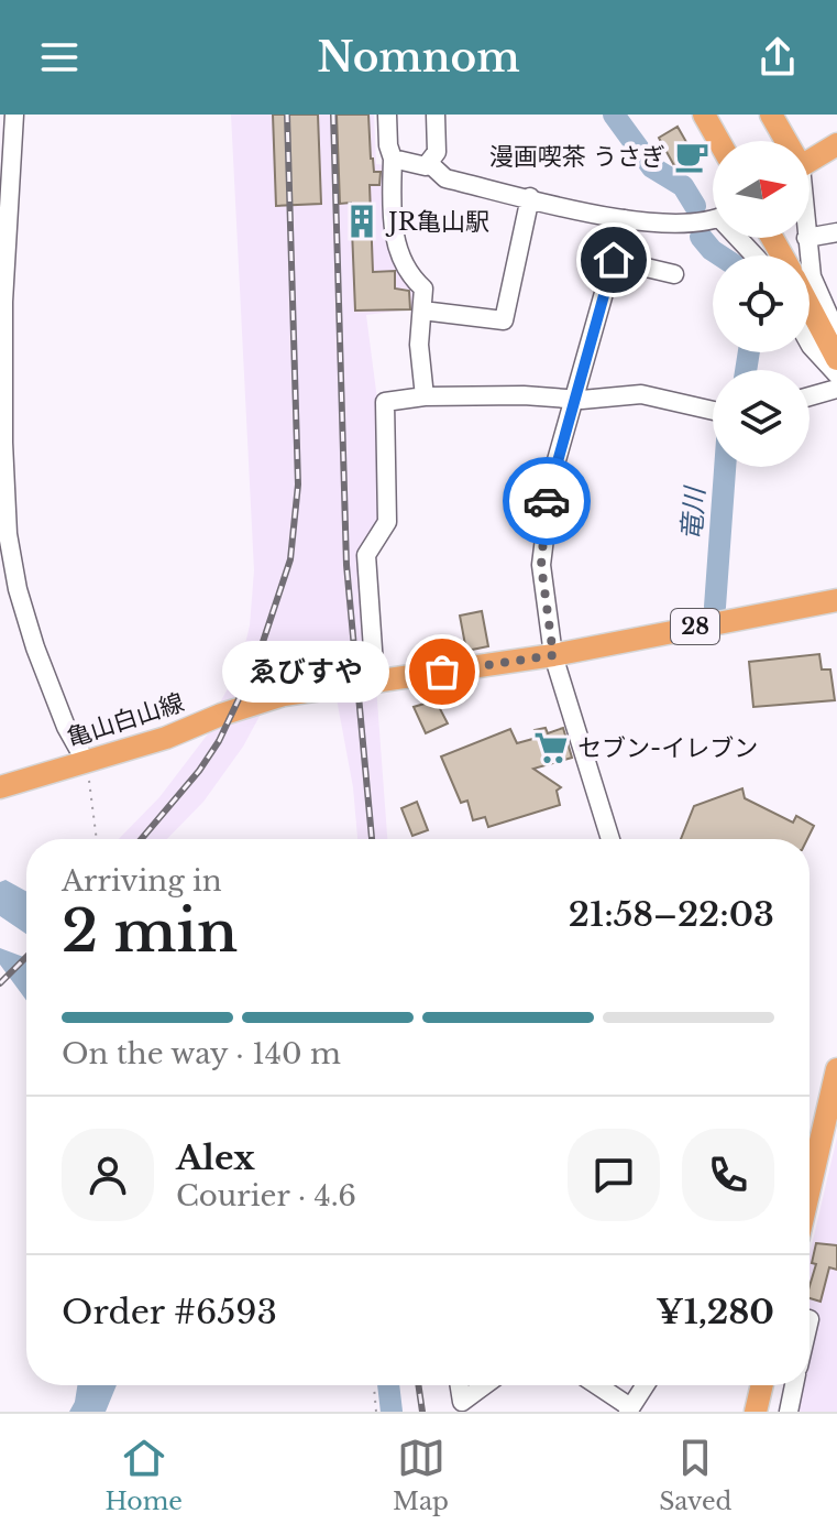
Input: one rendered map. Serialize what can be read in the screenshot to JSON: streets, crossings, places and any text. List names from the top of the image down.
{
  "streets": {
    "main road": ["28", "亀山白山線"]
  },
  "water": ["竜川"],
  "places": {
    "cafe": ["漫画喫茶 うさぎ"],
    "building": ["JR亀山駅"],
    "other": ["ゑびすや"],
    "supermarket": ["セブン-イレブン"]
  },
  "north": "right",
  "page": {
    "header": "Nomnom",
    "bubble": "ゑびすや",
    "heading": ["2 min", "Arriving in", "21:58–22:03"],
    "panel": [
      "Alex",
      "Courier · 4.6",
      "Order #6593",
      "¥1,280"
    ],
    "bar": "On the way · 140 m",
    "tabs": ["Home", "Map", "Saved"]
  }
}
